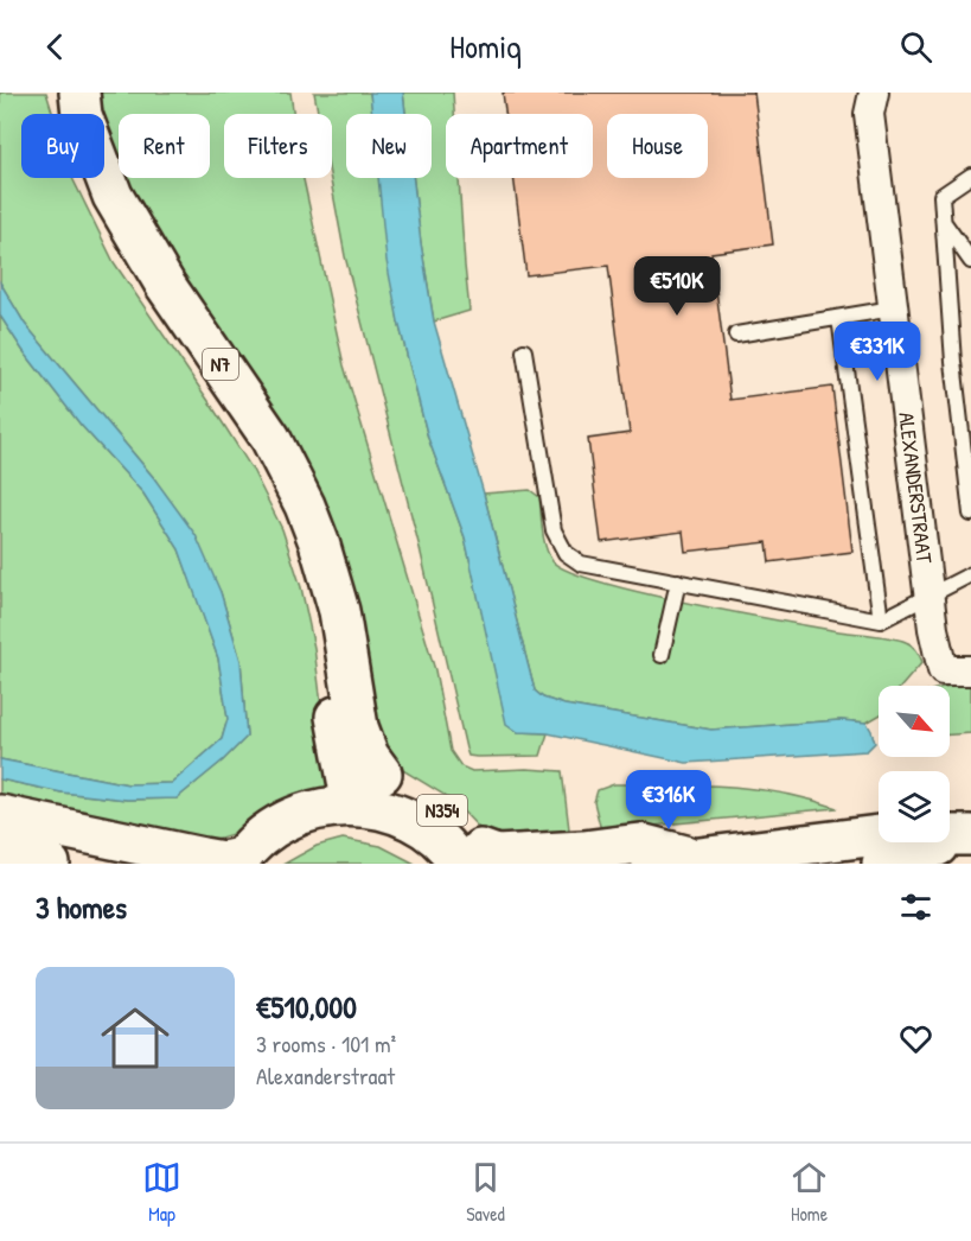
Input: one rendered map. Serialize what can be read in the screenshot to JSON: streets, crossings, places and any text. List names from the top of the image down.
{
  "streets": {
    "main road": ["N7", "N354"],
    "street": ["ALEXANDERSTRAAT"]
  },
  "crossings": [
    ["N7", "N354"]
  ],
  "north": "bottom right",
  "page": {
    "header": "Homiq",
    "chip": [
      "Buy",
      "Rent",
      "Filters",
      "New",
      "Apartment",
      "House"
    ],
    "price": ["€510K", "€331K", "€316K"],
    "heading": "3 homes",
    "list": [
      {
        "name": "€510,000",
        "note": "3 rooms · 101 m² · Alexanderstraat"
      }
    ],
    "tabs": ["Map", "Saved", "Home"]
  }
}
